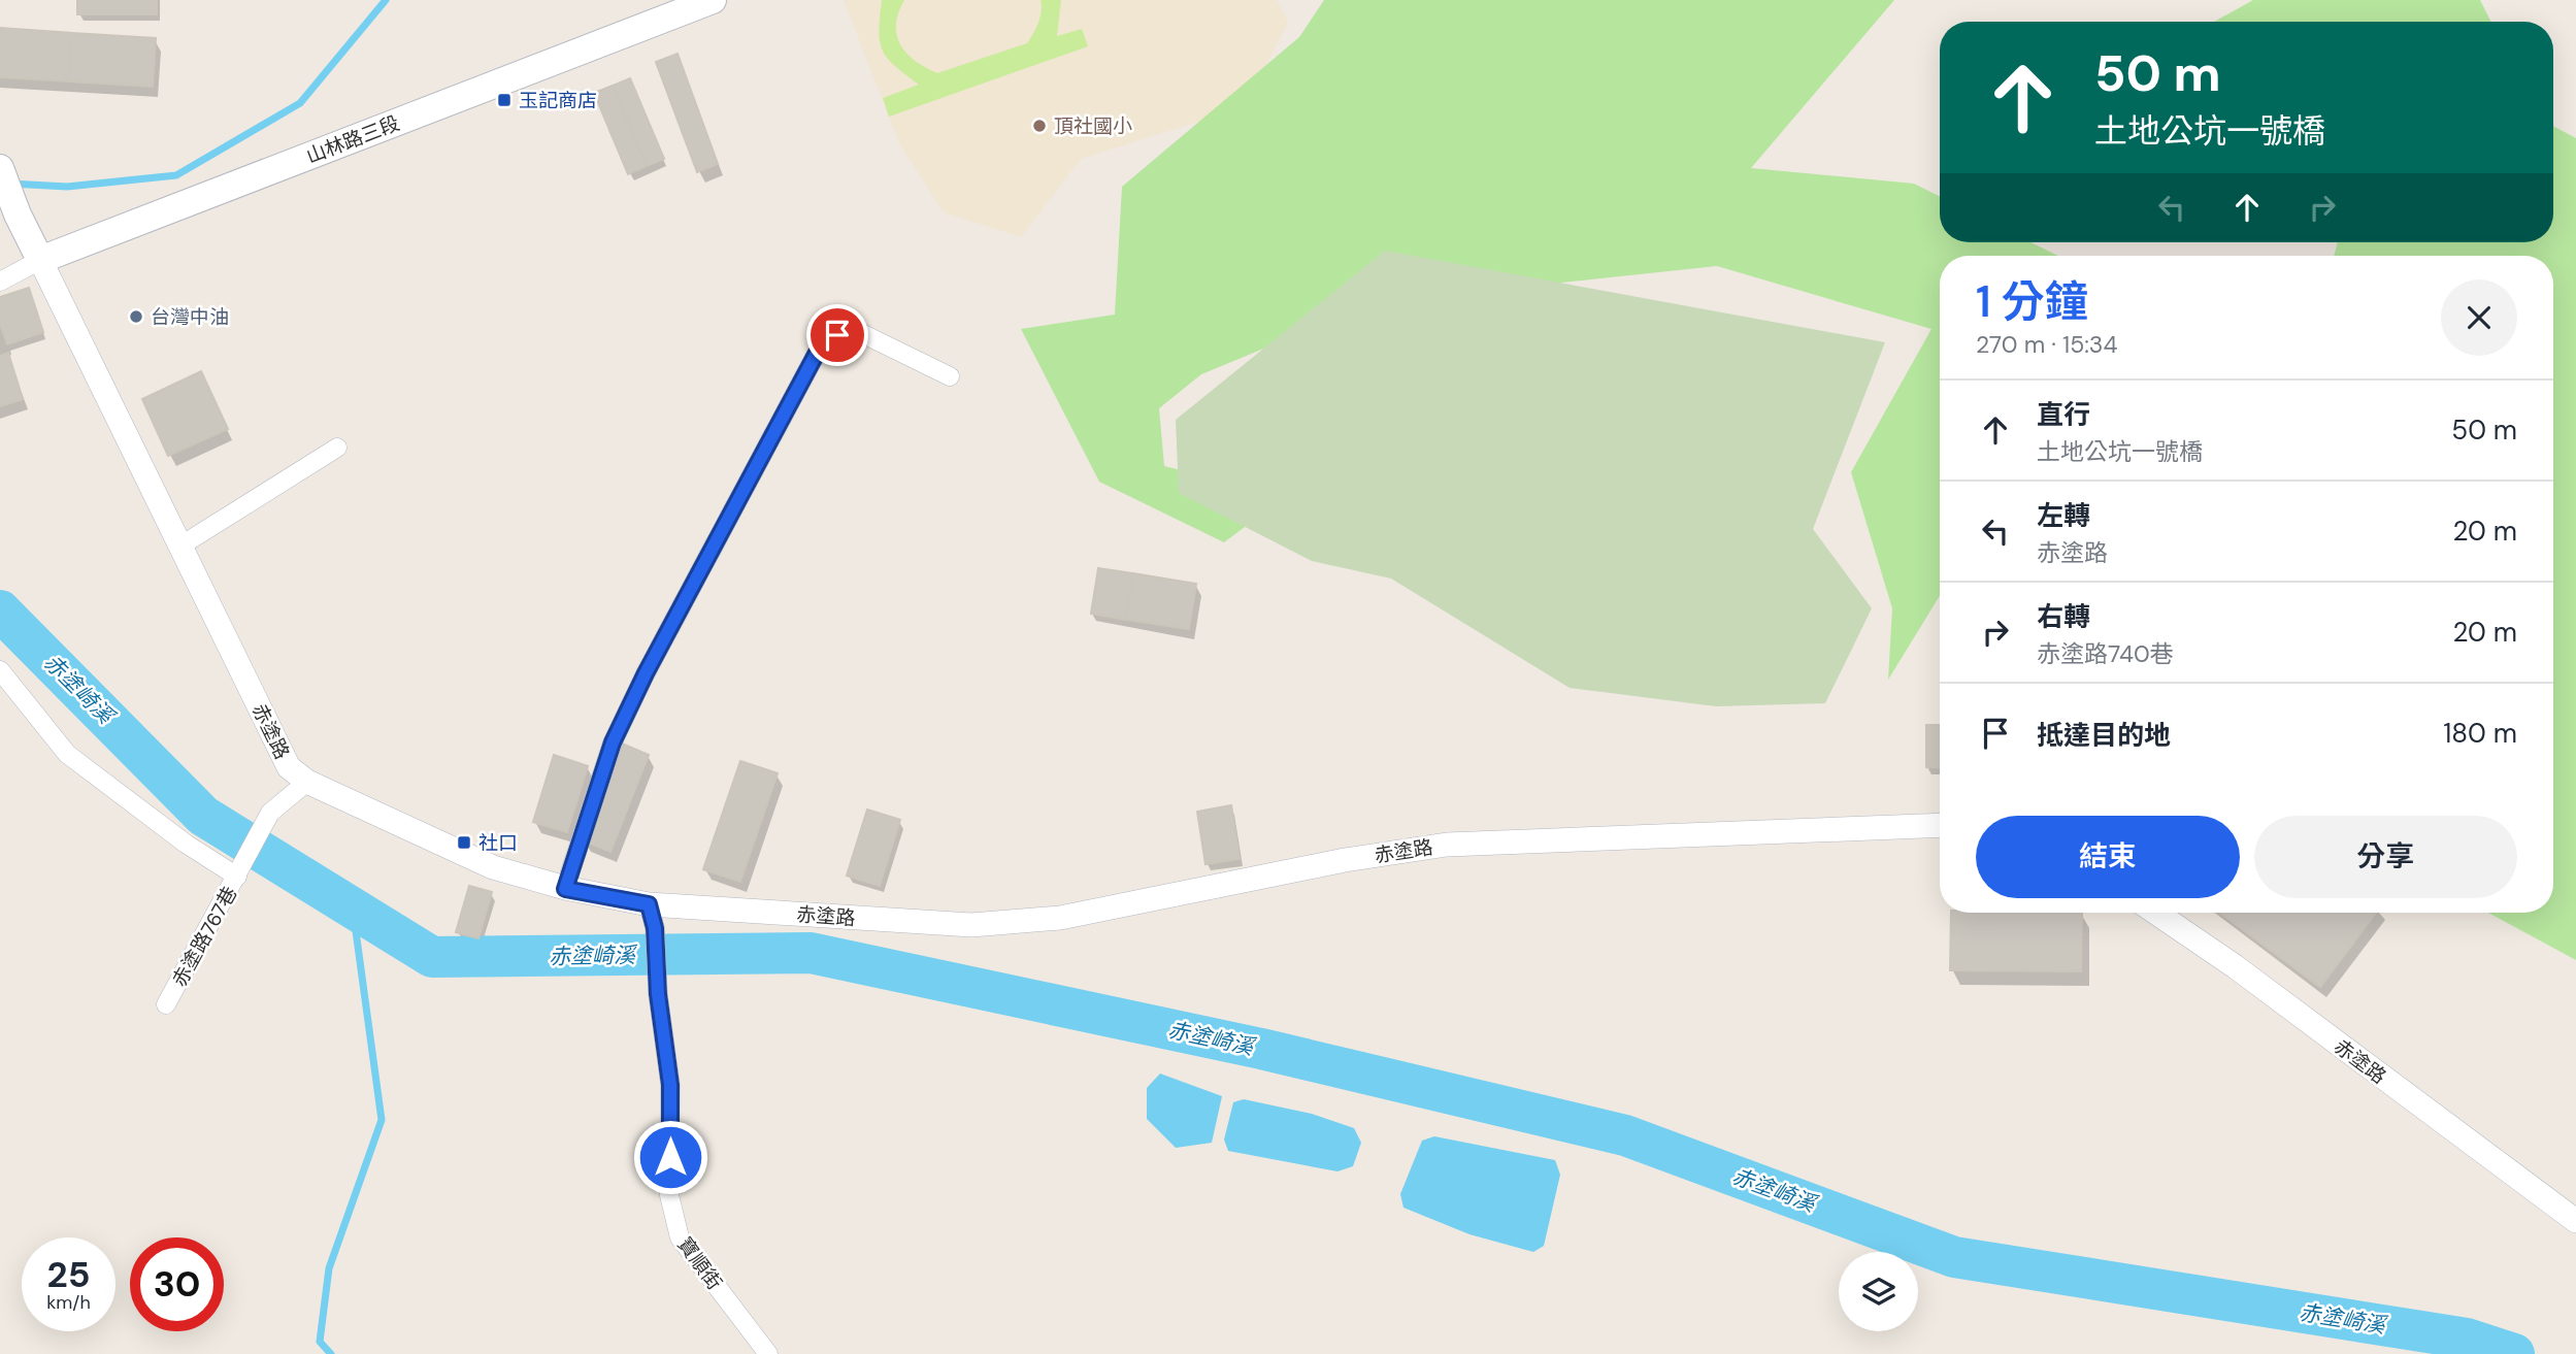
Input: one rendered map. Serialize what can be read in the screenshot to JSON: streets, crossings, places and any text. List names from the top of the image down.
{
  "streets": {
    "main road": ["山林路三段"],
    "street": ["赤塗路", "赤塗路767巷", "寶順街"]
  },
  "crossings": [
    ["山林路三段", "赤塗路"],
    ["赤塗路", "赤塗路767巷"],
    ["赤塗路", "寶順街"]
  ],
  "water": ["赤塗崎溪"],
  "places": {
    "transit": ["玉記商店", "社口"],
    "other": ["頂社國小", "台灣中油"]
  },
  "page": {
    "turn": ["50 m", "土地公坑一號橋"],
    "heading": ["1 分鐘", "270 m · 15:34"],
    "list": [
      {
        "name": "直行",
        "note": "土地公坑一號橋",
        "value": "50 m"
      },
      {
        "name": "左轉",
        "note": "赤塗路",
        "value": "20 m"
      },
      {
        "name": "右轉",
        "note": "赤塗路740巷",
        "value": "20 m"
      },
      {
        "name": "抵達目的地",
        "value": "180 m"
      }
    ],
    "buttons": ["結束", "分享"],
    "speed": "25 km/h",
    "limit": "30"
  }
}
